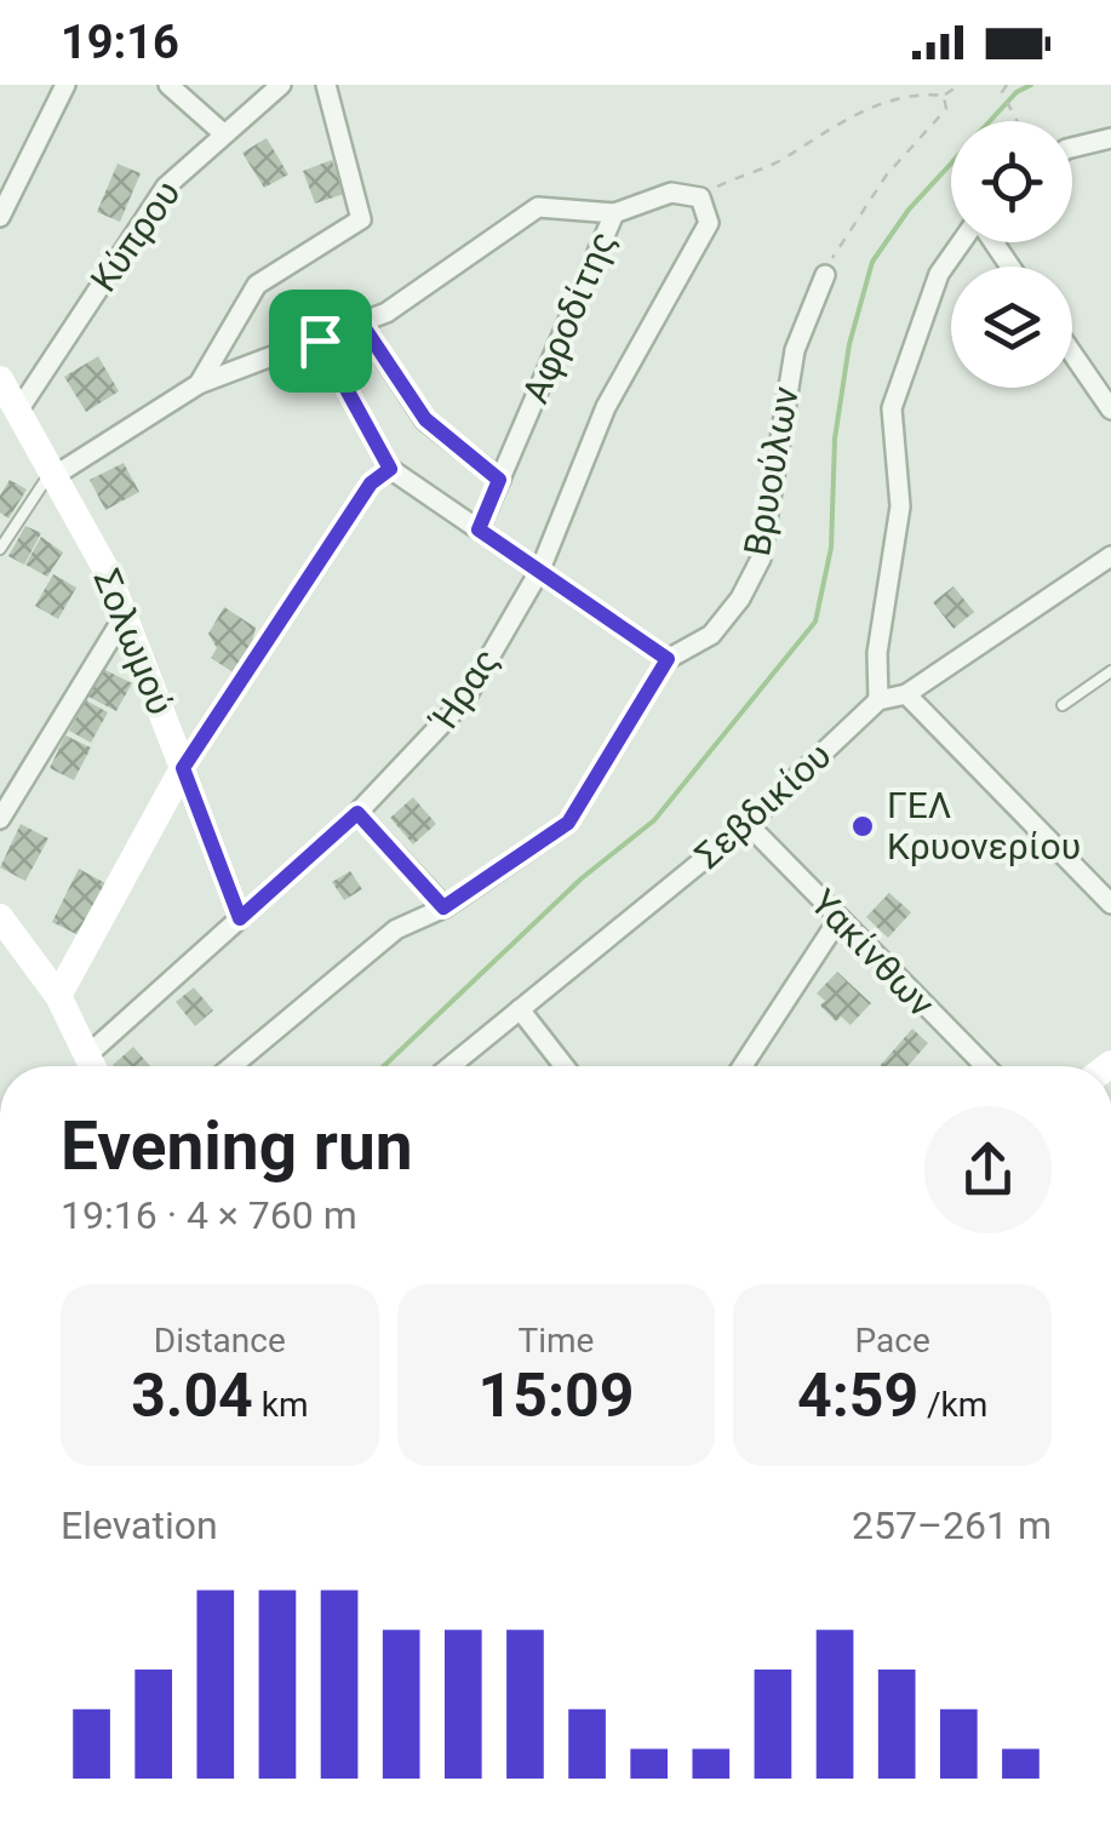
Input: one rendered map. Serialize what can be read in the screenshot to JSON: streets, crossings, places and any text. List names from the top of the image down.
{
  "streets": {
    "main road": ["Σολωμού"],
    "street": [
      "Κύπρου",
      "Αφροδίτης",
      "Βρυούλων",
      "Ήρας",
      "Σεβδικίου",
      "Υακίνθων"
    ]
  },
  "crossings": [
    ["Κύπρου", "Σολωμού"],
    ["Αφροδίτης", "Ήρας"],
    ["Σολωμού", "Ήρας"],
    ["Σεβδικίου", "Υακίνθων"]
  ],
  "places": ["ΓΕΛ Κρυονερίου"],
  "page": {
    "status": "19:16",
    "heading": ["Evening run", "19:16 · 4 × 760 m"],
    "stats": [
      ["Distance", "3.04 km"],
      ["Time", "15:09"],
      ["Pace", "4:59 /km"]
    ],
    "chart": ["Elevation", "257–261 m"]
  }
}
